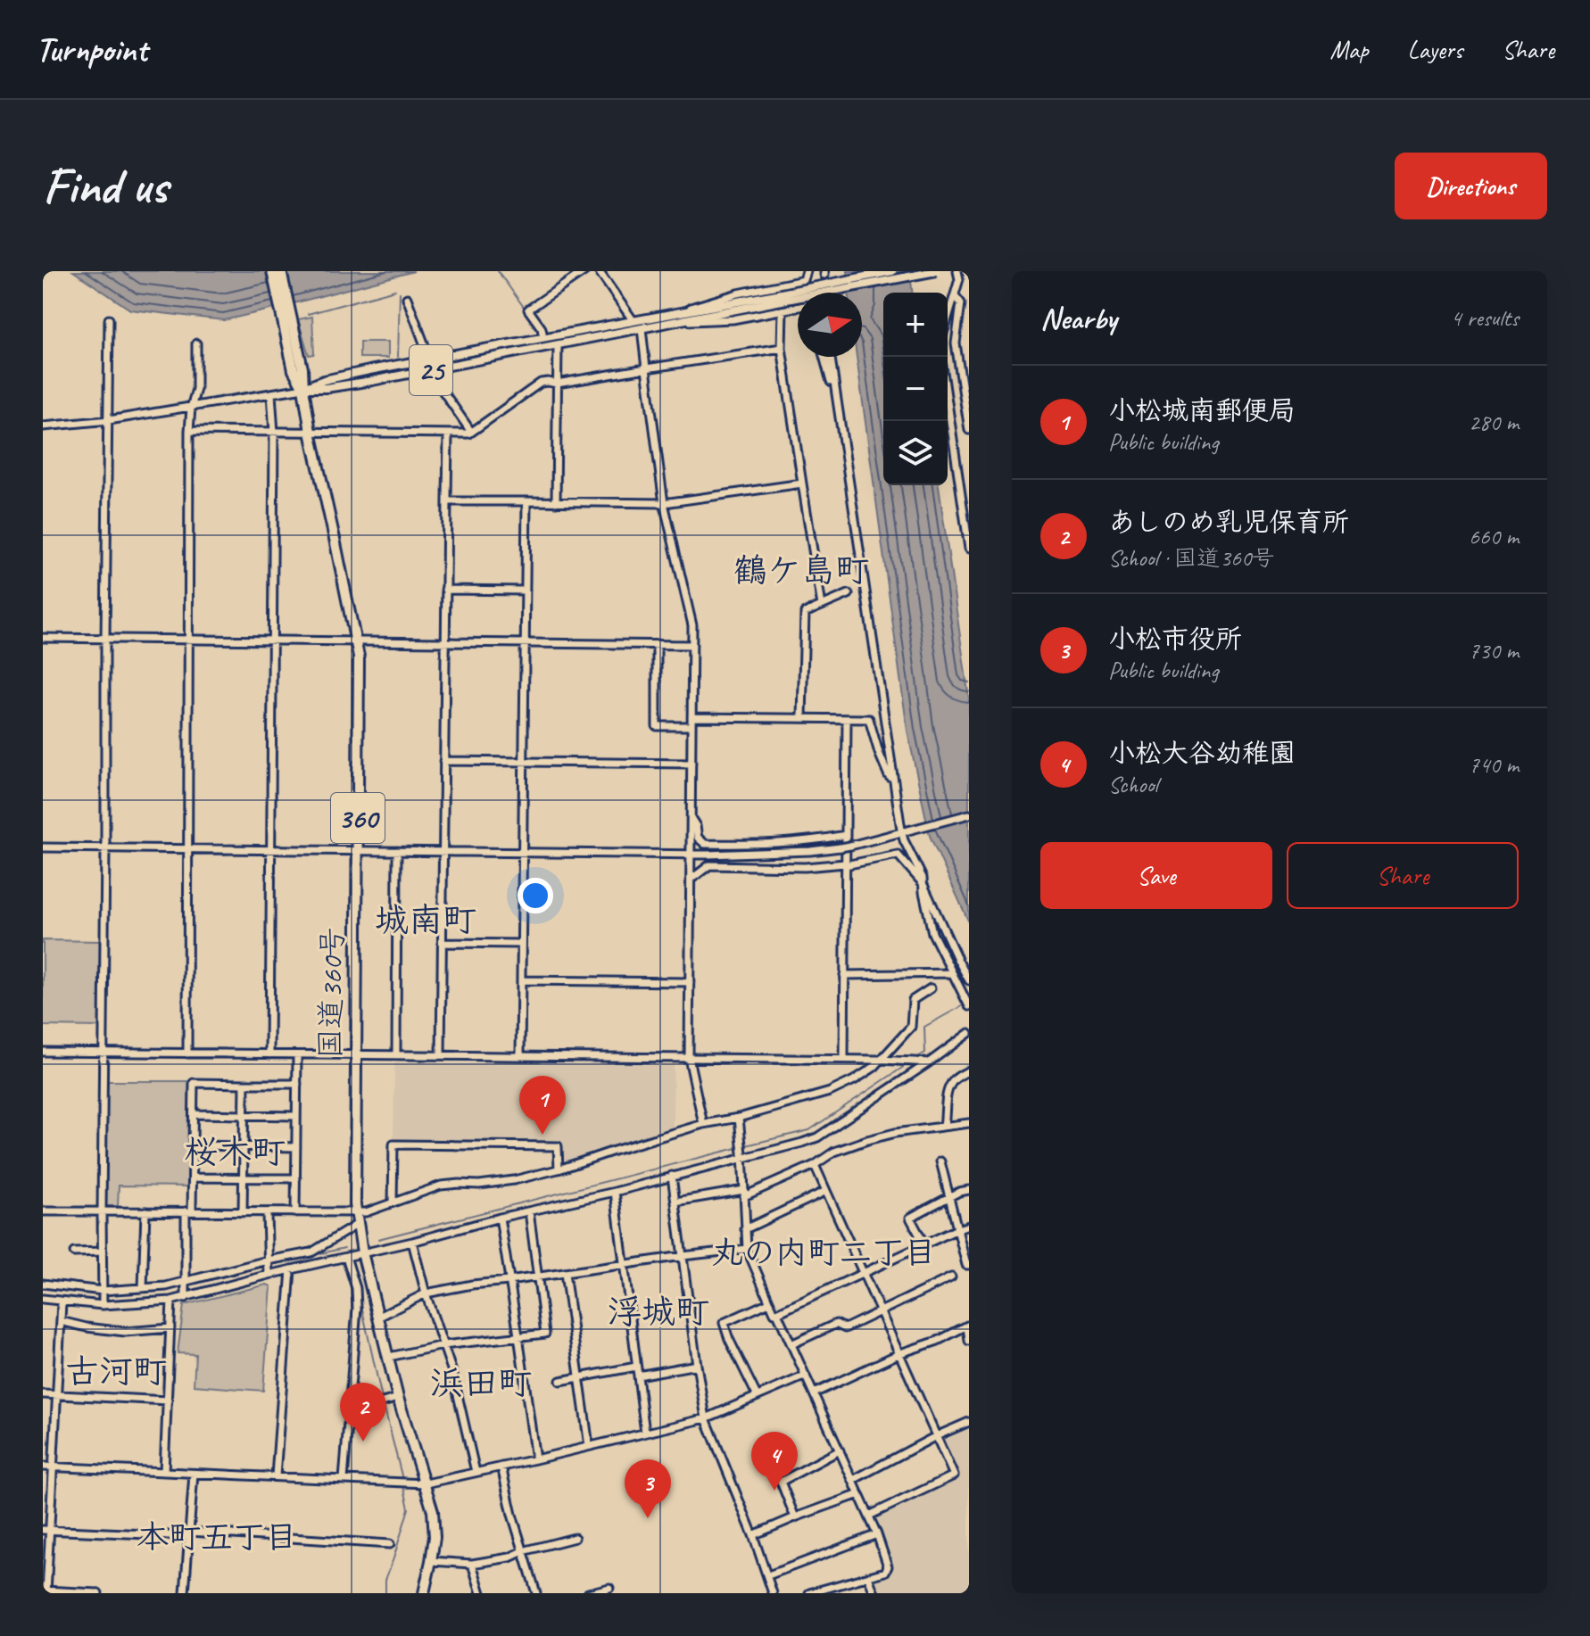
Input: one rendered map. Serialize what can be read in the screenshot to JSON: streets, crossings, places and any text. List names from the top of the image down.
{
  "streets": {
    "highway": ["360", "国道360号"],
    "main road": ["25"]
  },
  "crossings": [
    ["25", "国道360号"]
  ],
  "districts": [
    "鶴ケ島町",
    "城南町",
    "桜木町",
    "丸の内町二丁目",
    "浮城町",
    "古河町",
    "浜田町",
    "本町五丁目"
  ],
  "north": "right",
  "page": {
    "header": "Turnpoint",
    "nav": ["Map", "Layers", "Share"],
    "buttons": [
      "Directions",
      ["Save", "Share"]
    ],
    "title": "Find us",
    "heading": ["Nearby", "4 results"],
    "map_buttons": ["+", "−"],
    "list": [
      {
        "mark": "1",
        "name": "小松城南郵便局",
        "note": "Public building",
        "value": "280 m"
      },
      {
        "mark": "2",
        "name": "あしのめ乳児保育所",
        "note": "School · 国道360号",
        "value": "660 m"
      },
      {
        "mark": "3",
        "name": "小松市役所",
        "note": "Public building",
        "value": "730 m"
      },
      {
        "mark": "4",
        "name": "小松大谷幼稚園",
        "note": "School",
        "value": "740 m"
      }
    ],
    "pins": [
      "1",
      "2",
      "4",
      "3"
    ]
  }
}
